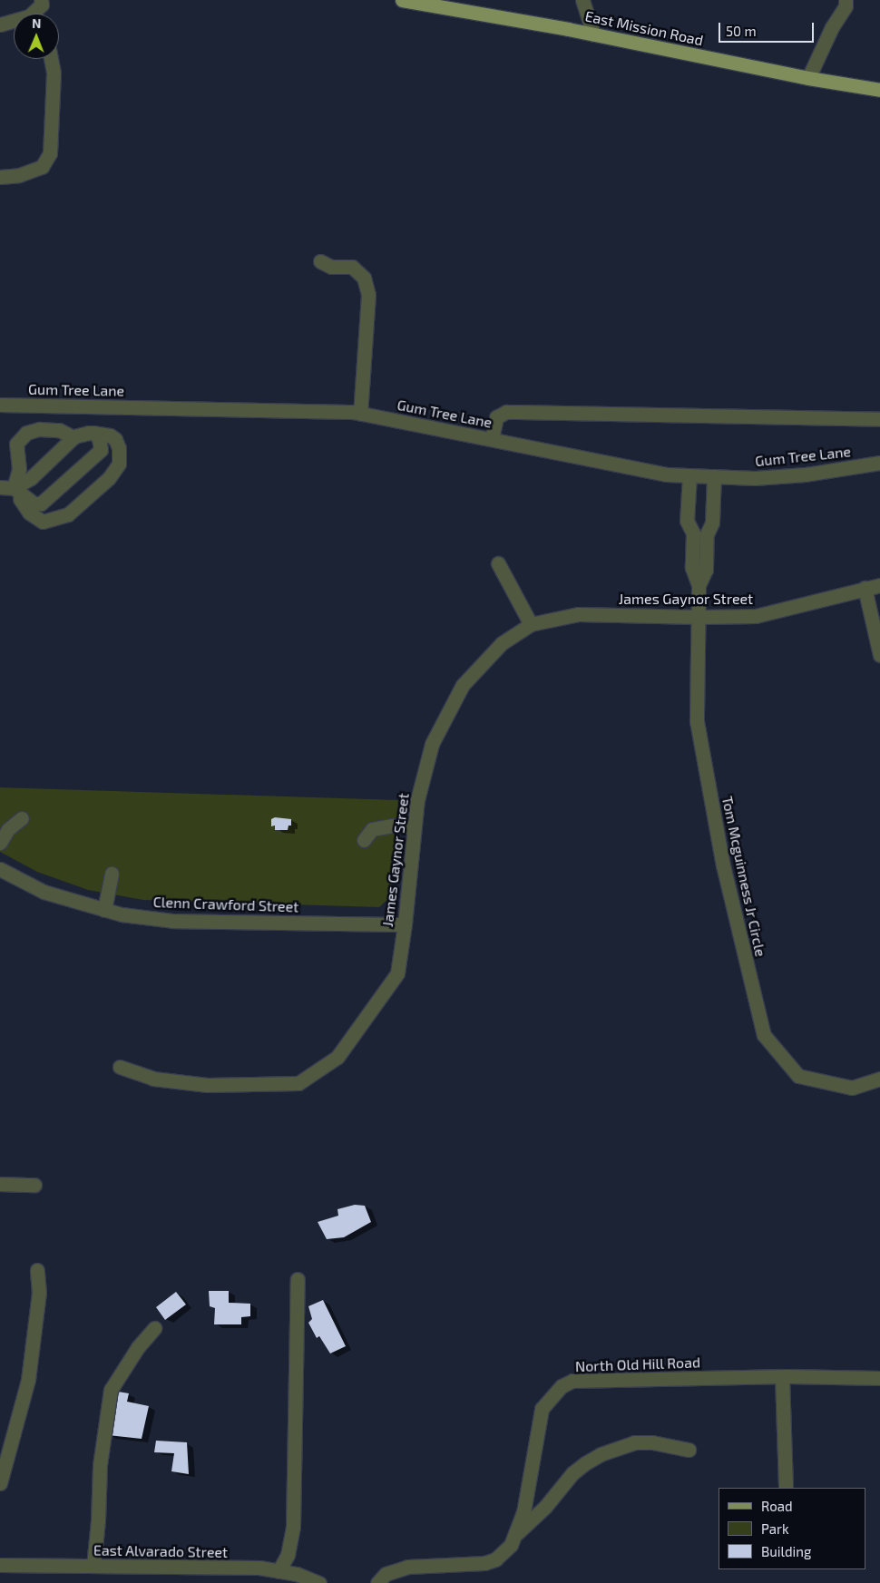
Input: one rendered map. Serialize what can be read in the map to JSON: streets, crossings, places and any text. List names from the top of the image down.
{
  "streets": {
    "main road": ["East Mission Road"],
    "street": [
      "Gum Tree Lane",
      "James Gaynor Street",
      "Tom Mcguinness Jr Circle",
      "Clenn Crawford Street",
      "North Old Hill Road",
      "East Alvarado Street"
    ]
  },
  "crossings": [
    ["Gum Tree Lane", "Tom Mcguinness Jr Circle"],
    ["James Gaynor Street", "Tom Mcguinness Jr Circle"],
    ["James Gaynor Street", "Clenn Crawford Street"]
  ],
  "legend": ["Road", "Park", "Building"],
  "scale_bar": "50 m",
  "north": "top"
}
